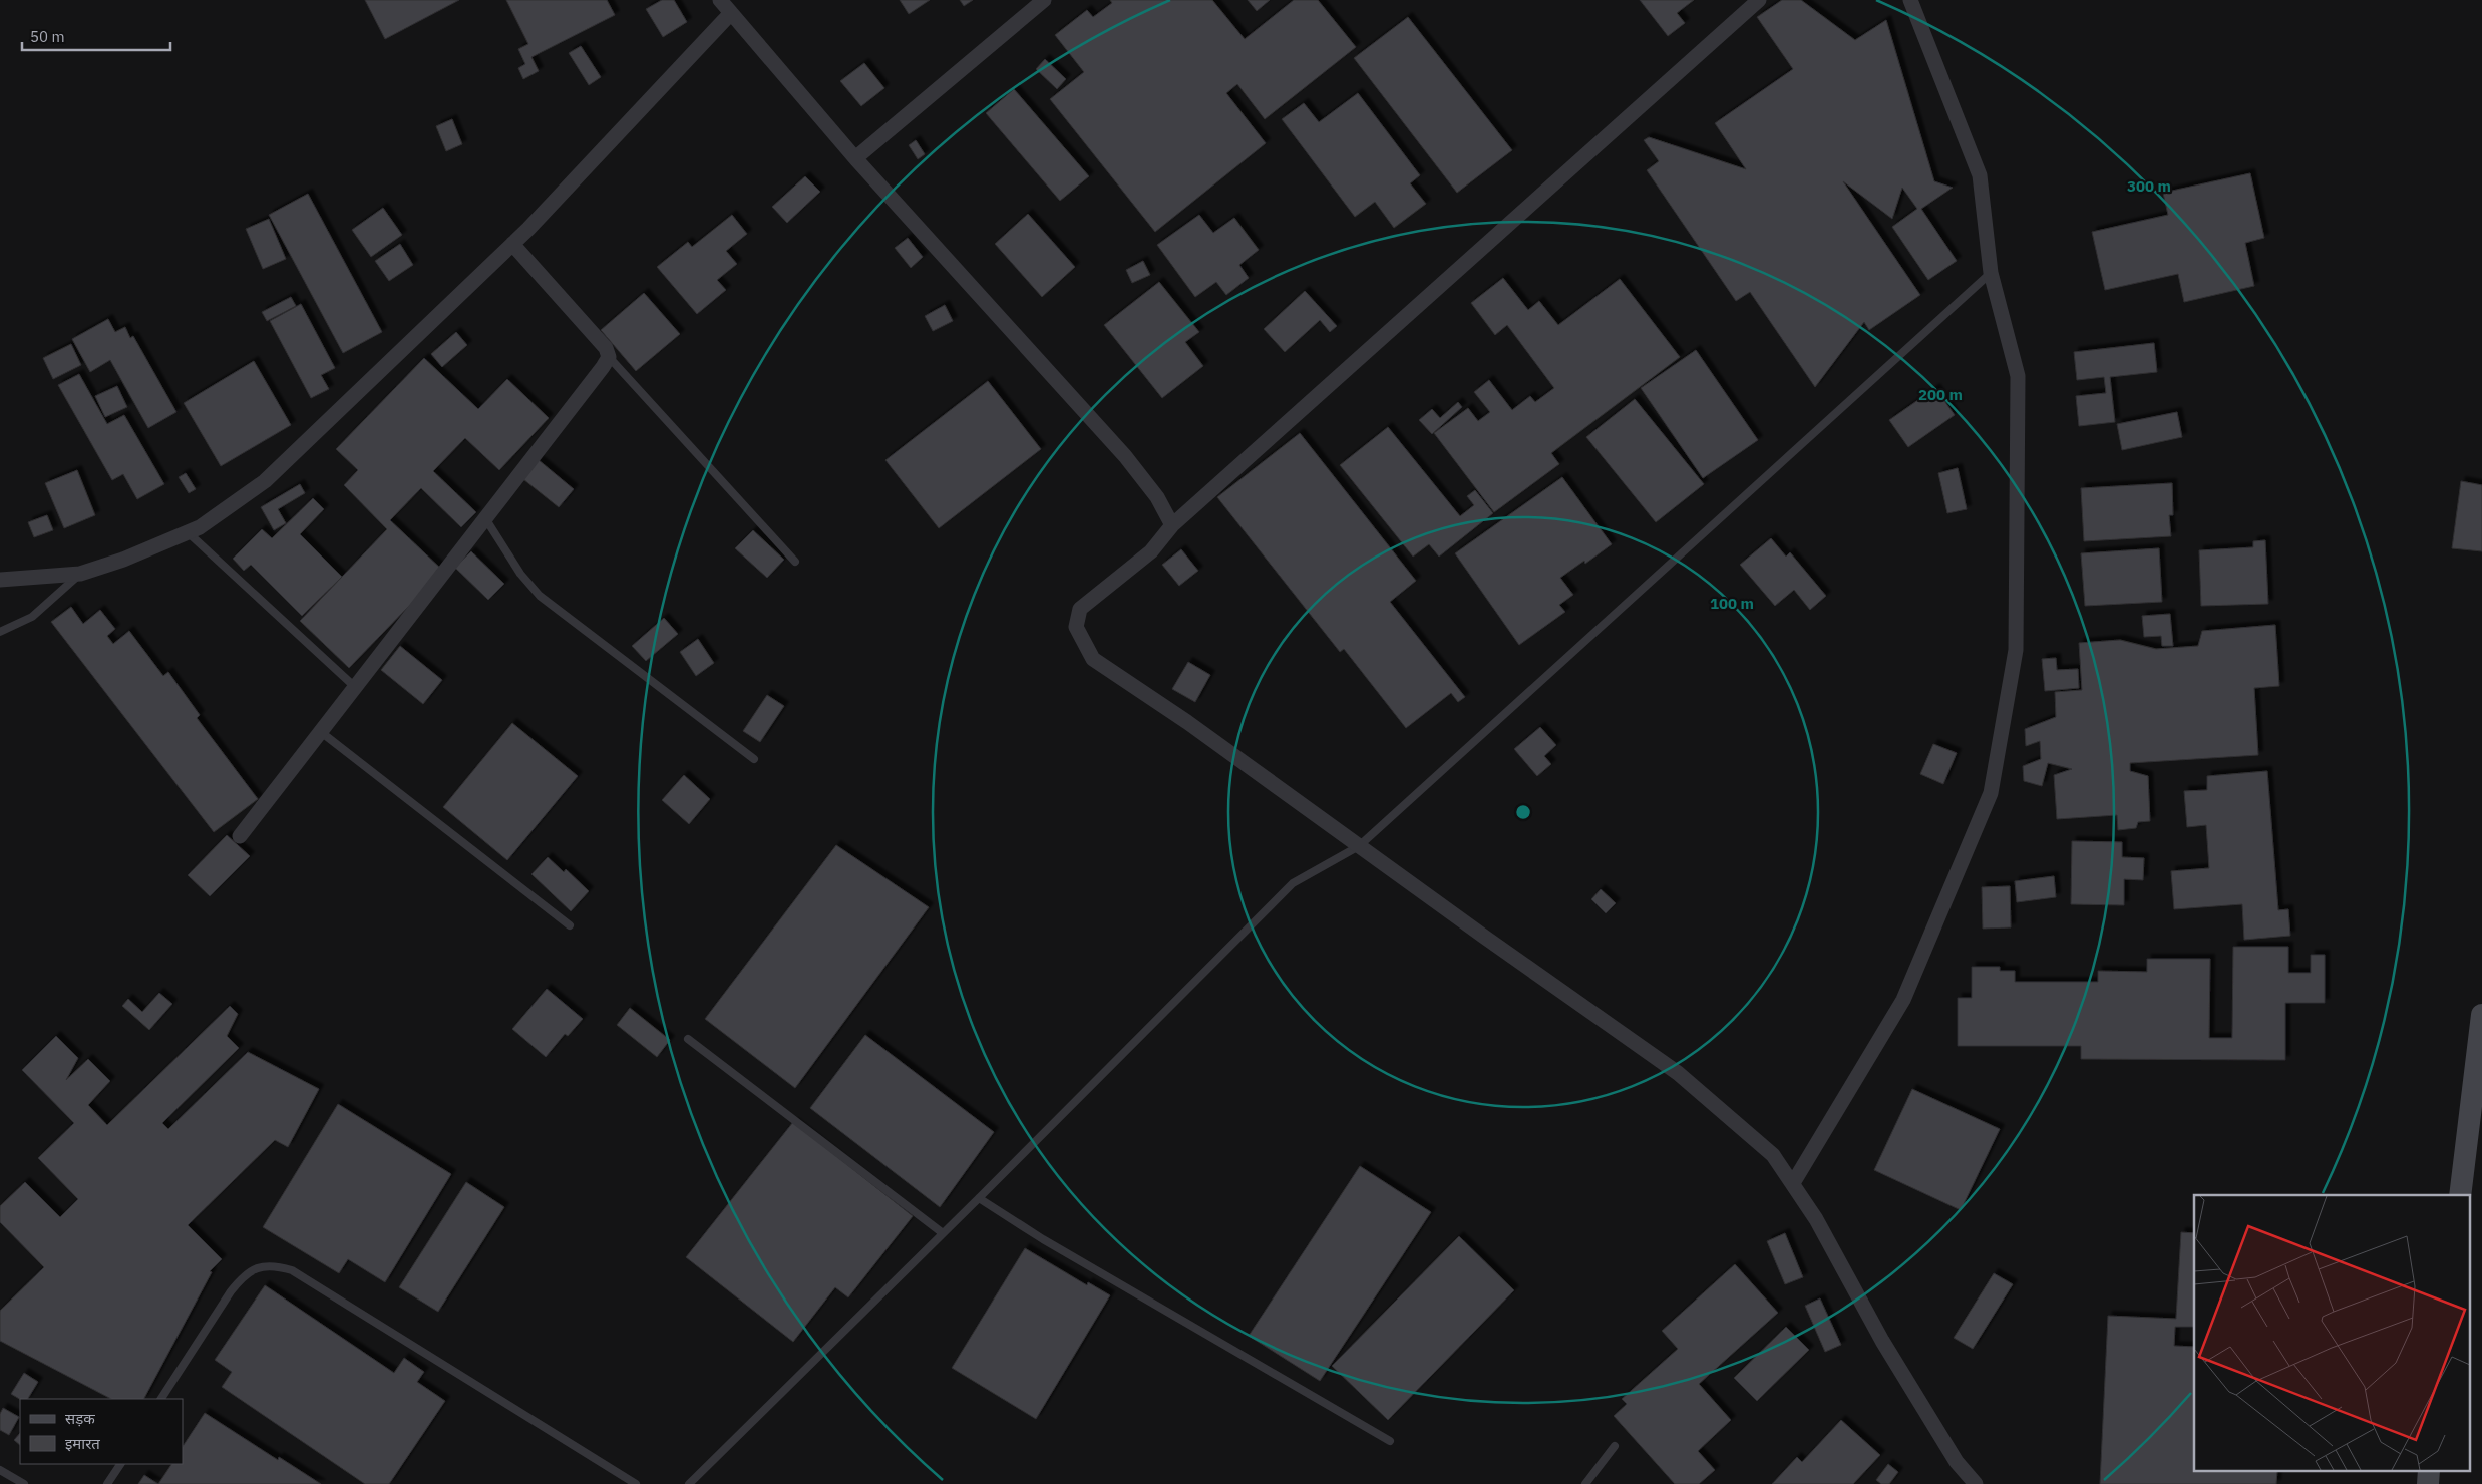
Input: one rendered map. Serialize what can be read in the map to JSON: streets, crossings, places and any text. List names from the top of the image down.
{
  "legend": ["सड़क", "इमारत"],
  "scale_bar": "50 m",
  "rings": ["300 m", "200 m", "100 m"]
}
